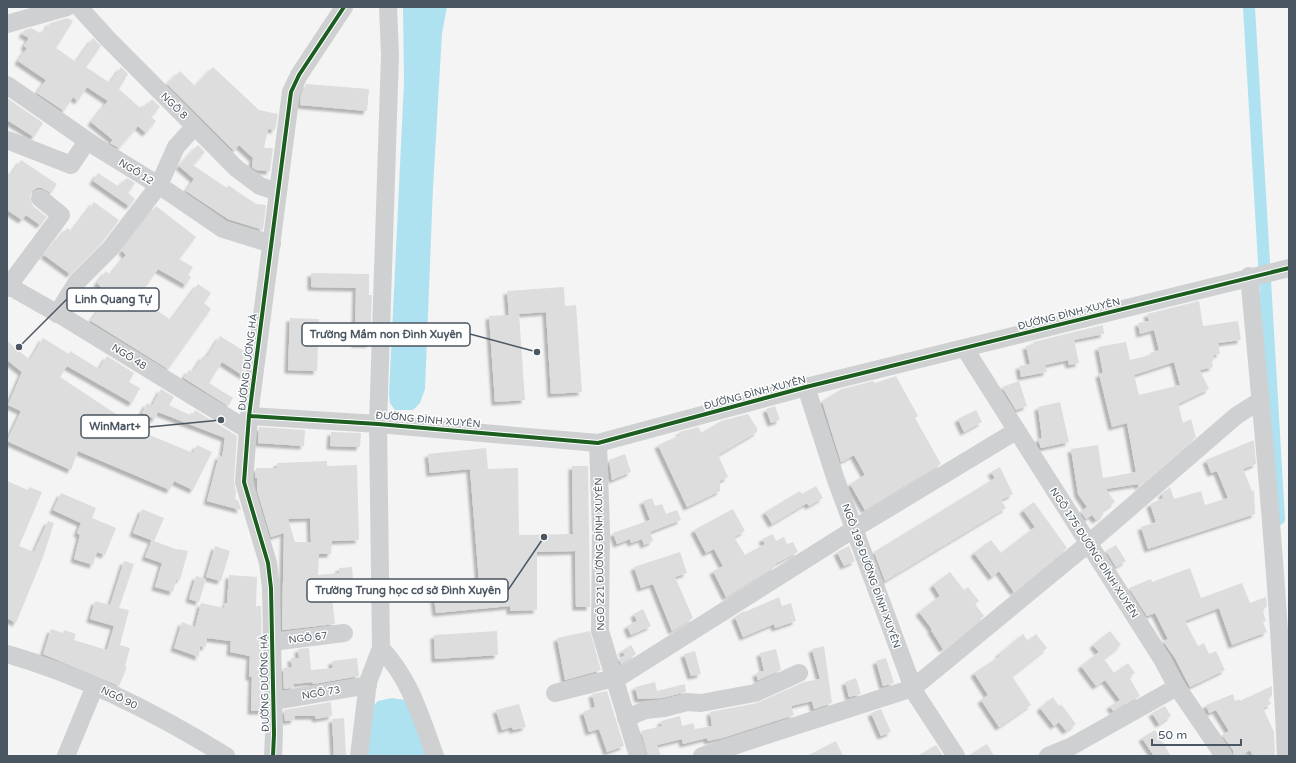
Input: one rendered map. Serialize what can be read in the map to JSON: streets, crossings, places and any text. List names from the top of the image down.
{
  "streets": {
    "street": [
      "NGÕ 8",
      "NGÕ 12",
      "ĐƯỜNG ĐÌNH XUYÊN",
      "NGÕ 48",
      "ĐƯỜNG DƯƠNG HÀ",
      "NGÕ 175 ĐƯỜNG ĐÌNH XUYÊN",
      "NGÕ 221 ĐƯỜNG ĐÌNH XUYÊN",
      "NGÕ 199 ĐƯỜNG ĐÌNH XUYÊN",
      "NGÕ 67",
      "NGÕ 73",
      "NGÕ 90"
    ]
  },
  "crossings": [
    ["NGÕ 8", "ĐƯỜNG DƯƠNG HÀ"],
    ["NGÕ 12", "ĐƯỜNG DƯƠNG HÀ"],
    ["ĐƯỜNG ĐÌNH XUYÊN", "NGÕ 48"],
    ["ĐƯỜNG ĐÌNH XUYÊN", "ĐƯỜNG DƯƠNG HÀ"],
    ["ĐƯỜNG ĐÌNH XUYÊN", "NGÕ 175 ĐƯỜNG ĐÌNH XUYÊN"],
    ["ĐƯỜNG ĐÌNH XUYÊN", "NGÕ 221 ĐƯỜNG ĐÌNH XUYÊN"],
    ["ĐƯỜNG ĐÌNH XUYÊN", "NGÕ 199 ĐƯỜNG ĐÌNH XUYÊN"],
    ["NGÕ 48", "ĐƯỜNG DƯƠNG HÀ"],
    ["ĐƯỜNG DƯƠNG HÀ", "NGÕ 67"],
    ["ĐƯỜNG DƯƠNG HÀ", "NGÕ 73"]
  ],
  "places": [
    "Linh Quang Tự",
    "Trường Mầm non Đình Xuyên",
    "WinMart+",
    "Trường Trung học cơ sở Đình Xuyên"
  ],
  "scale_bar": "50 m"
}
